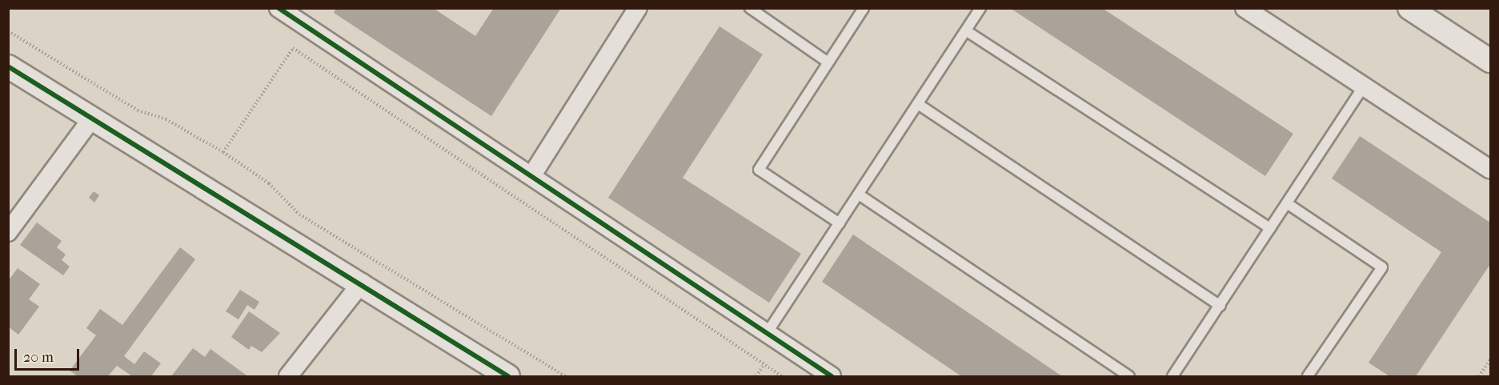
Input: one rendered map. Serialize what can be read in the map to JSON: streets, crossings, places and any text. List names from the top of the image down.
{
  "scale_bar": "20 m"
}
